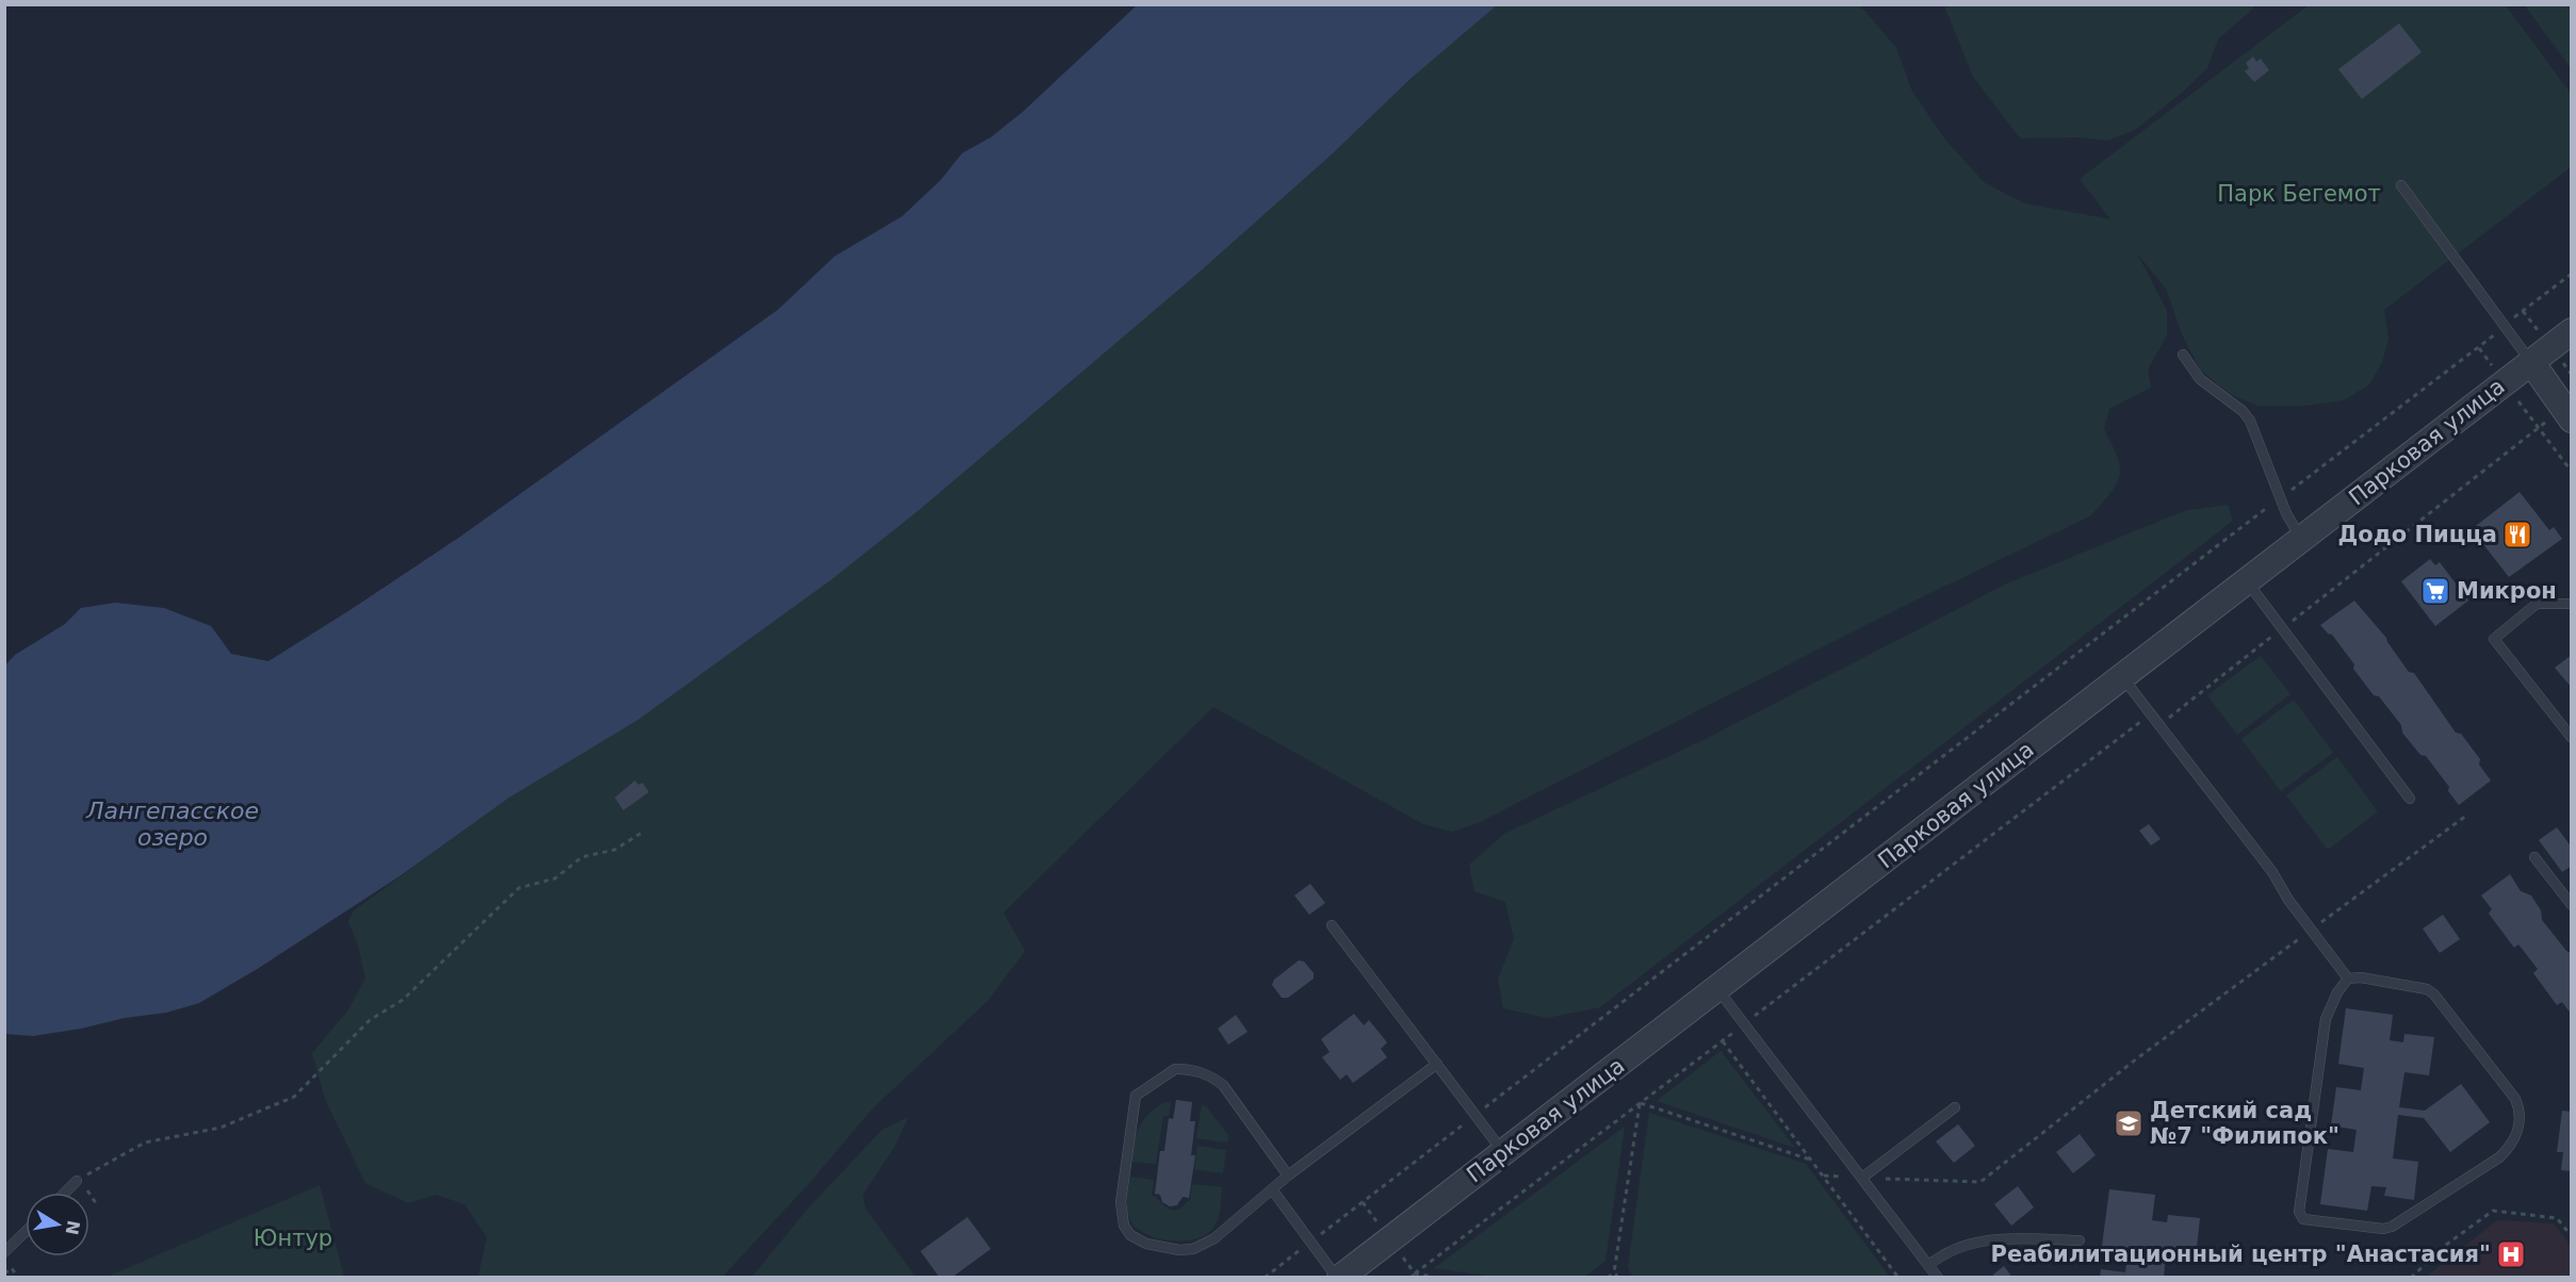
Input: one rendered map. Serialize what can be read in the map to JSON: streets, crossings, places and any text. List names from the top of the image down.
{
  "streets": {
    "street": ["Парковая улица"]
  },
  "water": ["Лангепасское озеро"],
  "parks": ["Парк Бегемот", "Юнтур"],
  "places": {
    "restaurant": ["Додо Пицца"],
    "supermarket": ["Микрон"],
    "school or university": ["Детский сад №7 \"Филипок\""],
    "hospital": ["Реабилитационный центр \"Анастасия\""]
  },
  "north": "right"
}
